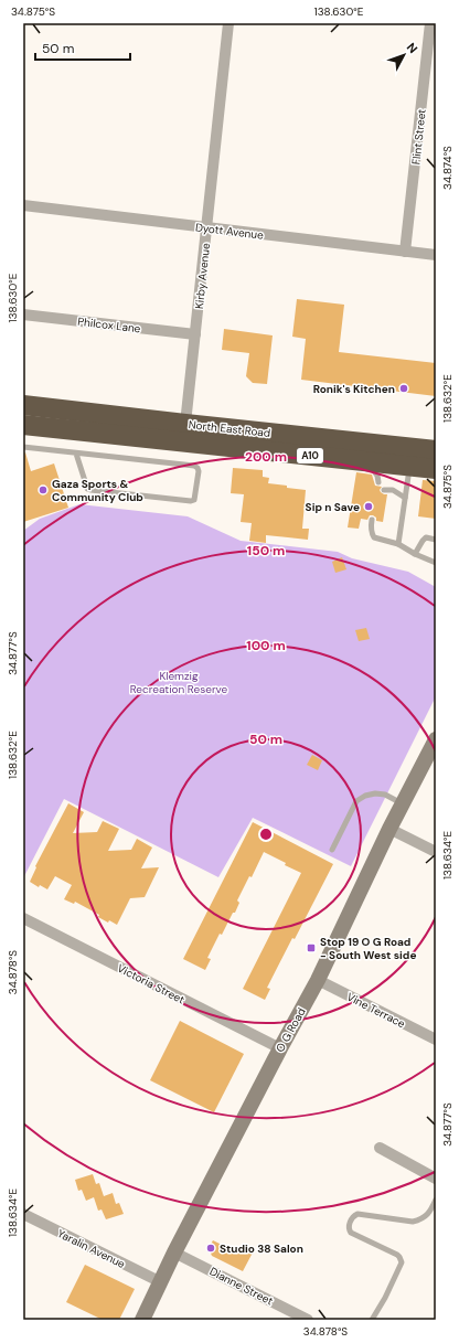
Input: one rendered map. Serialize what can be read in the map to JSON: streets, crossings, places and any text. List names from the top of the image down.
{
  "streets": {
    "highway": ["North East Road", "A10"],
    "main road": ["O G Road"],
    "street": [
      "Flint Street",
      "Dyott Avenue",
      "Kirby Avenue",
      "Philcox Lane",
      "Victoria Street",
      "Vine Terrace",
      "Yaralin Avenue",
      "Dianne Street"
    ]
  },
  "crossings": [
    ["Flint Street", "Dyott Avenue"],
    ["Dyott Avenue", "Kirby Avenue"],
    ["Kirby Avenue", "Philcox Lane"],
    ["Kirby Avenue", "North East Road"],
    ["Victoria Street", "O G Road"],
    ["Vine Terrace", "O G Road"],
    ["O G Road", "Yaralin Avenue"],
    ["O G Road", "Dianne Street"]
  ],
  "parks": ["Klemzig Recreation Reserve"],
  "places": {
    "other": [
      "Ronik's Kitchen",
      "Gaza Sports & Community Club",
      "Sip n Save",
      "Studio 38 Salon"
    ],
    "transit": ["Stop 19 O G Road - South West side"]
  },
  "scale_bar": "50 m",
  "north": "top right",
  "coordinates": [
    "34.875°S",
    "138.630°E",
    "34.874°S",
    "138.632°E",
    "34.877°S",
    "138.634°E",
    "34.878°S"
  ],
  "rings": [
    "200 m",
    "150 m",
    "100 m",
    "50 m"
  ]
}
